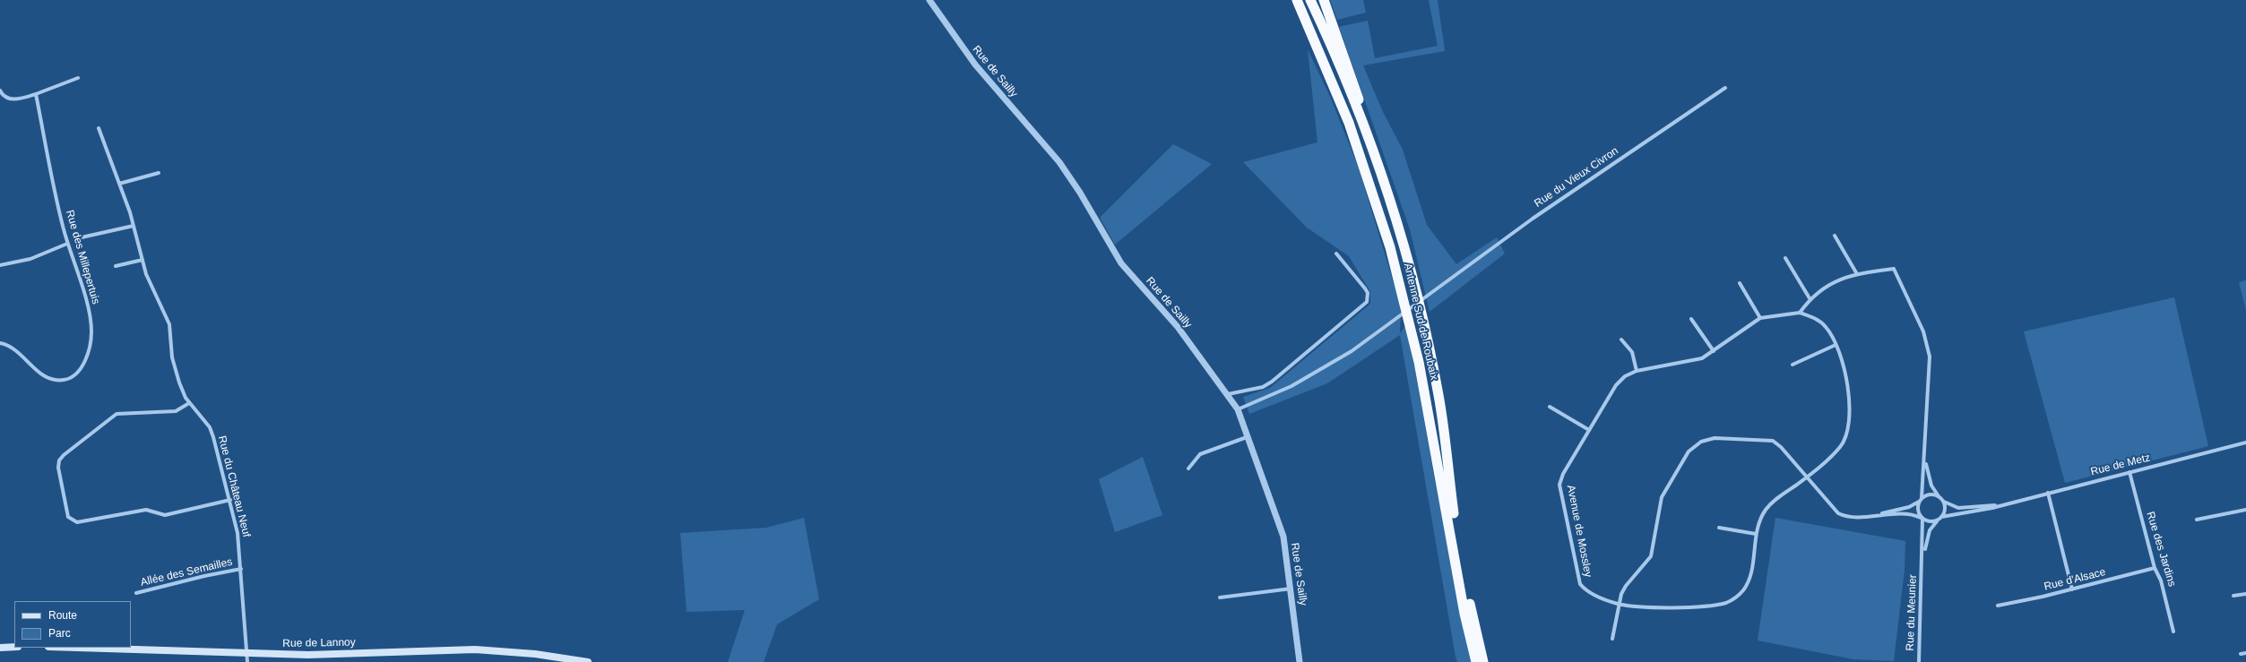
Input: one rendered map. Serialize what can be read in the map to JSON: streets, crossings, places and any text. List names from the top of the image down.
{
  "streets": {
    "highway": ["Antenne Sud de Roubaix"],
    "main road": ["Rue de Lannoy"],
    "street": [
      "Rue de Sailly",
      "Rue du Vieux Civron",
      "Rue des Millepertuis",
      "Rue de Metz",
      "Rue du Château Neuf",
      "Avenue de Mossley",
      "Rue des Jardins",
      "Allée des Semailles",
      "Rue d'Alsace",
      "Rue du Meunier"
    ]
  },
  "crossings": [
    ["Rue de Sailly", "Rue du Vieux Civron"],
    ["Rue de Metz", "Rue des Jardins"],
    ["Rue de Metz", "Rue du Meunier"],
    ["Rue du Château Neuf", "Allée des Semailles"],
    ["Rue du Château Neuf", "Rue de Lannoy"],
    ["Rue des Jardins", "Rue d'Alsace"]
  ],
  "legend": ["Route", "Parc"]
}
